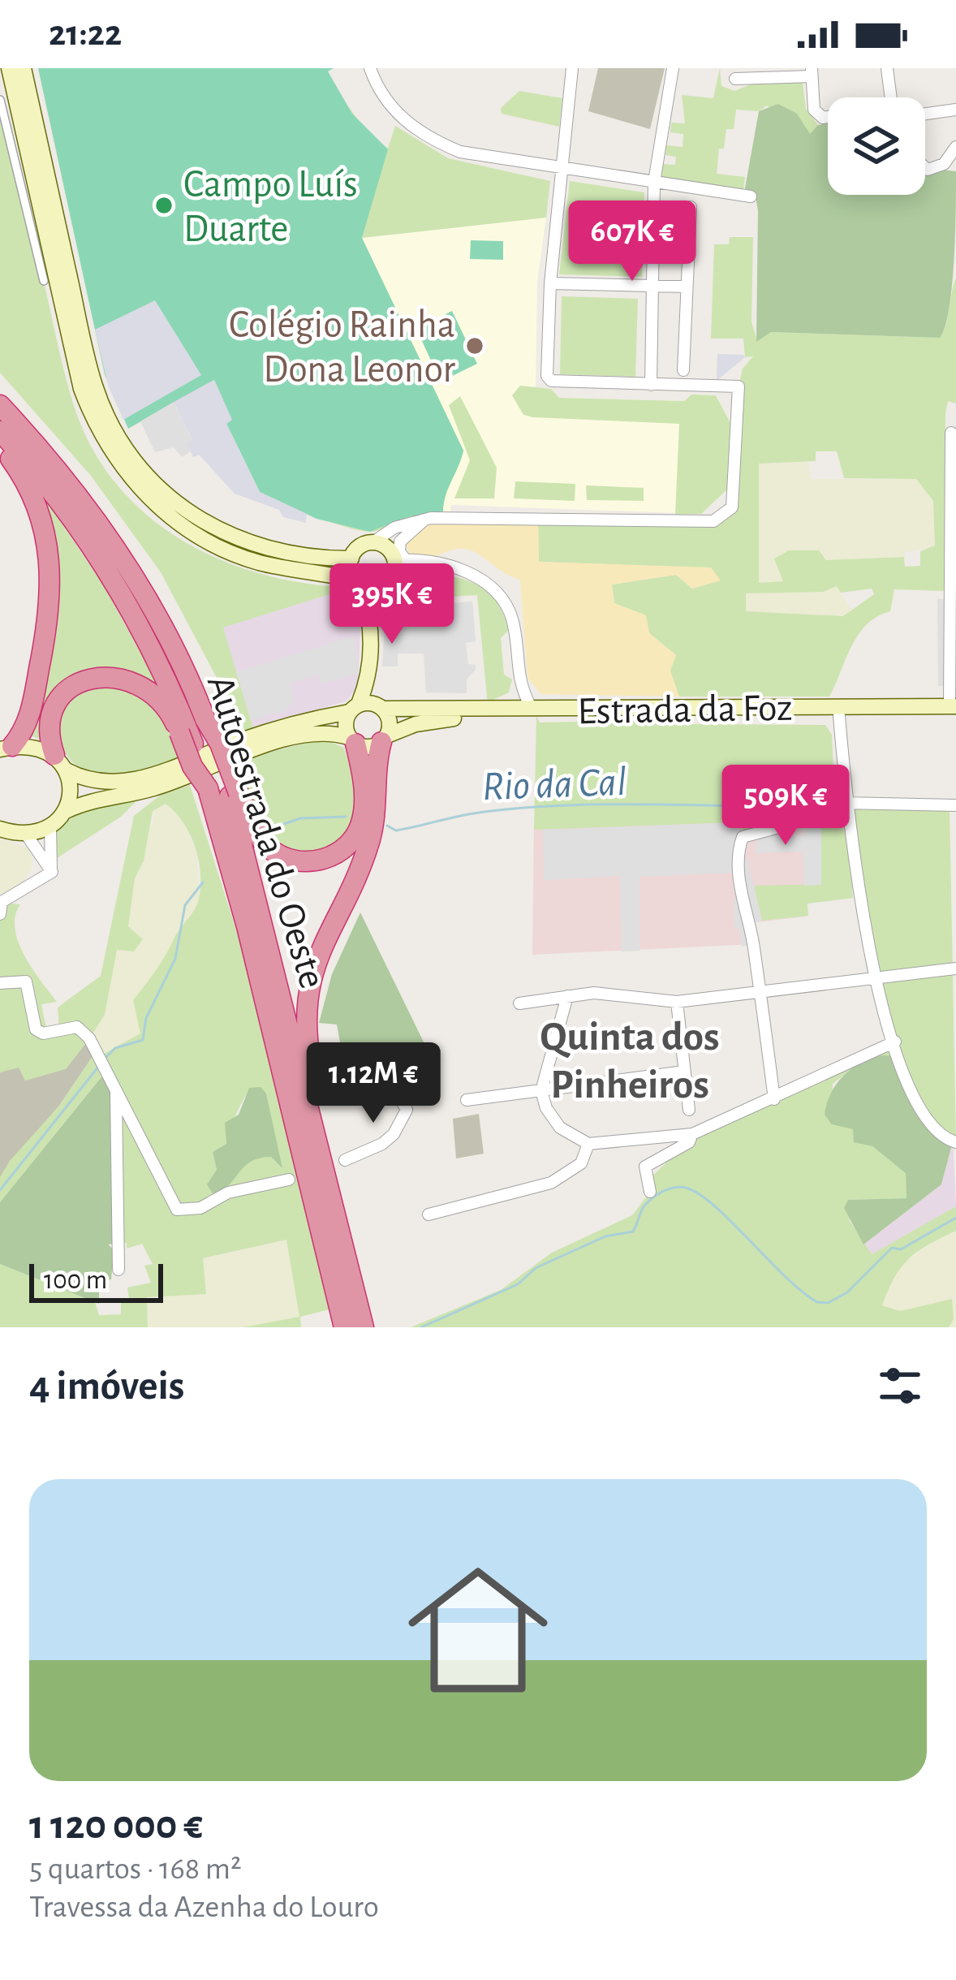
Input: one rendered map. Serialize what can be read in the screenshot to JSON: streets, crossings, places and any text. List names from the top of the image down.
{
  "streets": {
    "highway": ["Autoestrada do Oeste"],
    "main road": ["Estrada da Foz"]
  },
  "districts": ["Quinta dos Pinheiros"],
  "water": ["Rio da Cal"],
  "places": ["Campo Luís Duarte", "Colégio Rainha Dona Leonor"],
  "scale_bar": "100 m",
  "page": {
    "status": "21:22",
    "price": [
      "607K €",
      "395K €",
      "509K €",
      "1.12M €"
    ],
    "scale": "100 m",
    "heading": "4 imóveis",
    "list": [
      {
        "name": "1 120 000 €",
        "note": "5 quartos · 168 m² · Travessa da Azenha do Louro"
      }
    ]
  }
}
